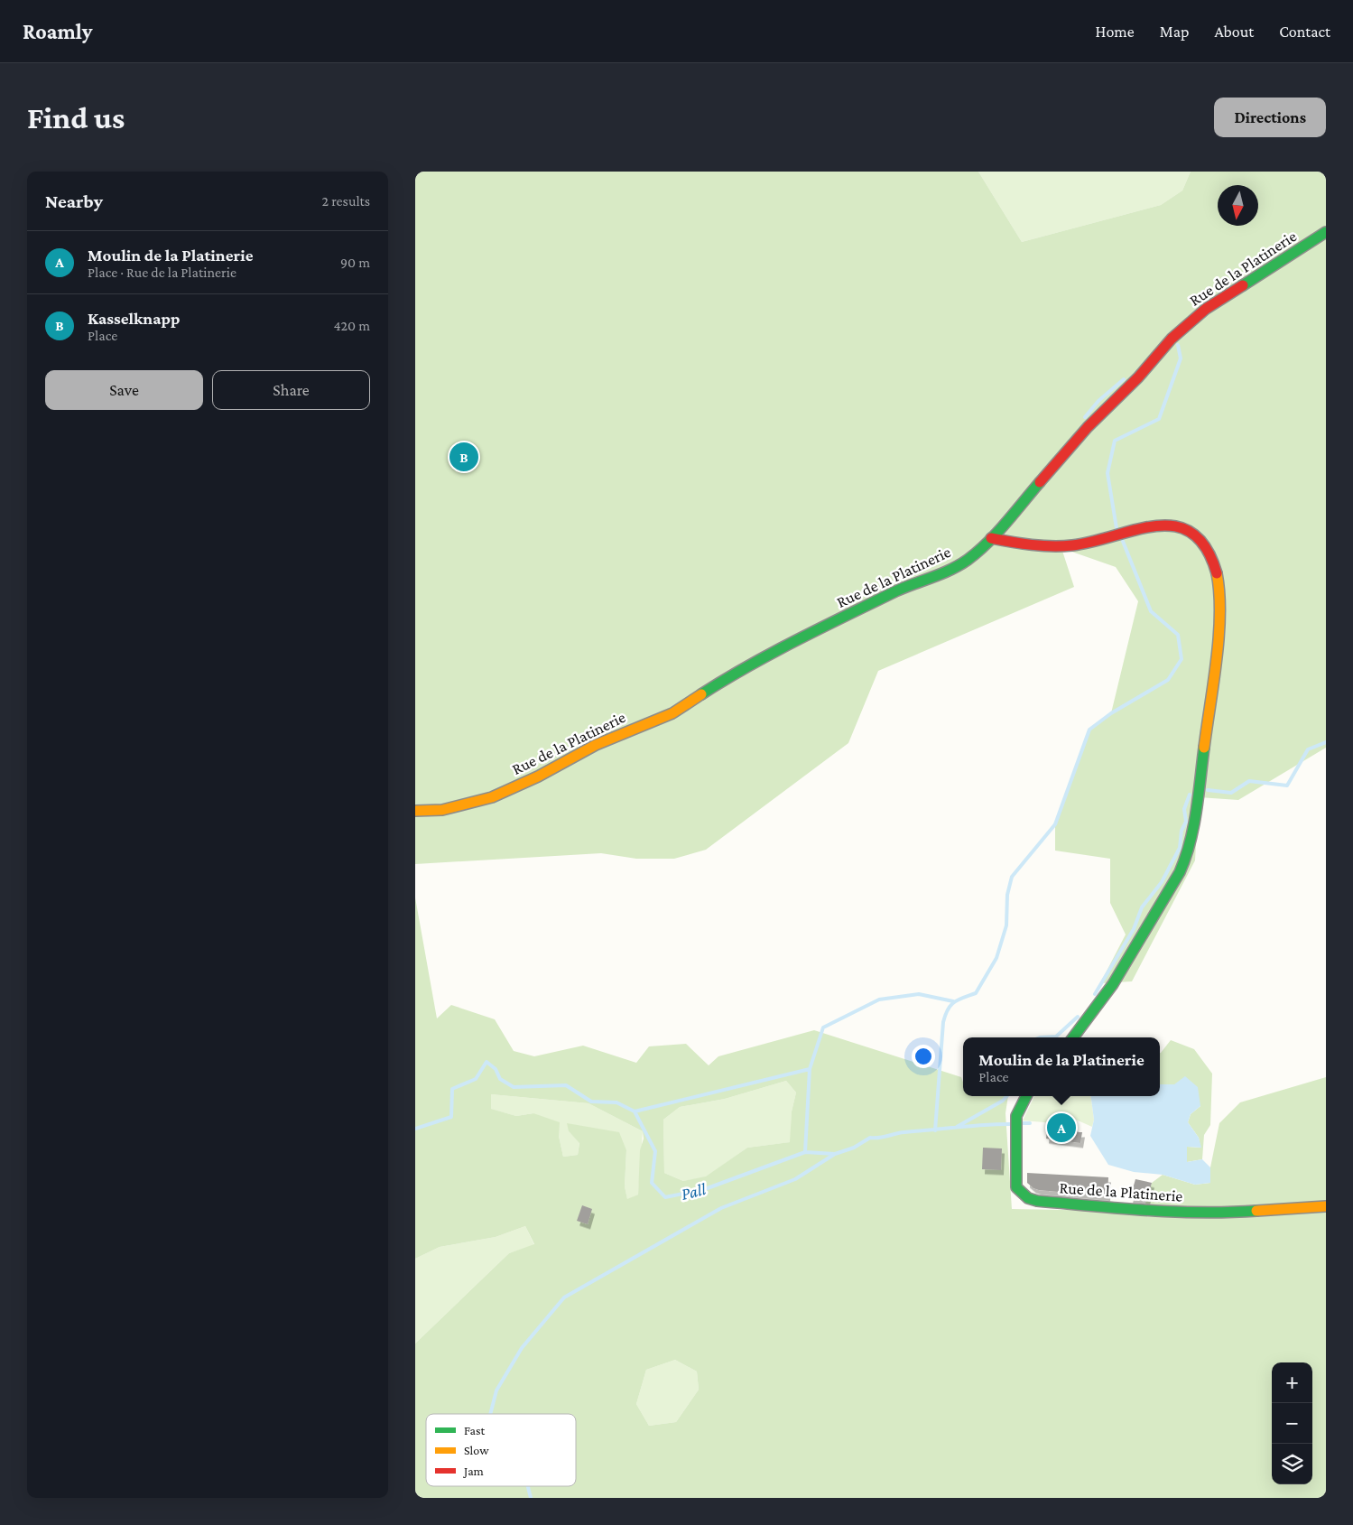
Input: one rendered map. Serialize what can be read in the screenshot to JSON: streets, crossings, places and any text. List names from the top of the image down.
{
  "streets": {
    "street": ["Rue de la Platinerie"]
  },
  "water": ["Pall"],
  "legend": ["Fast", "Slow", "Jam"],
  "north": "bottom",
  "page": {
    "header": "Roamly",
    "nav": [
      "Home",
      "Map",
      "About",
      "Contact"
    ],
    "buttons": [
      "Directions",
      ["Save", "Share"]
    ],
    "title": "Find us",
    "heading": ["Nearby", "2 results"],
    "list": [
      {
        "mark": "A",
        "name": "Moulin de la Platinerie",
        "note": "Place · Rue de la Platinerie",
        "value": "90 m"
      },
      {
        "mark": "B",
        "name": "Kasselknapp",
        "note": "Place",
        "value": "420 m"
      }
    ],
    "pins": ["B", "A"],
    "popup": ["Moulin de la Platinerie", "Place"],
    "map_buttons": ["+", "−"]
  }
}
